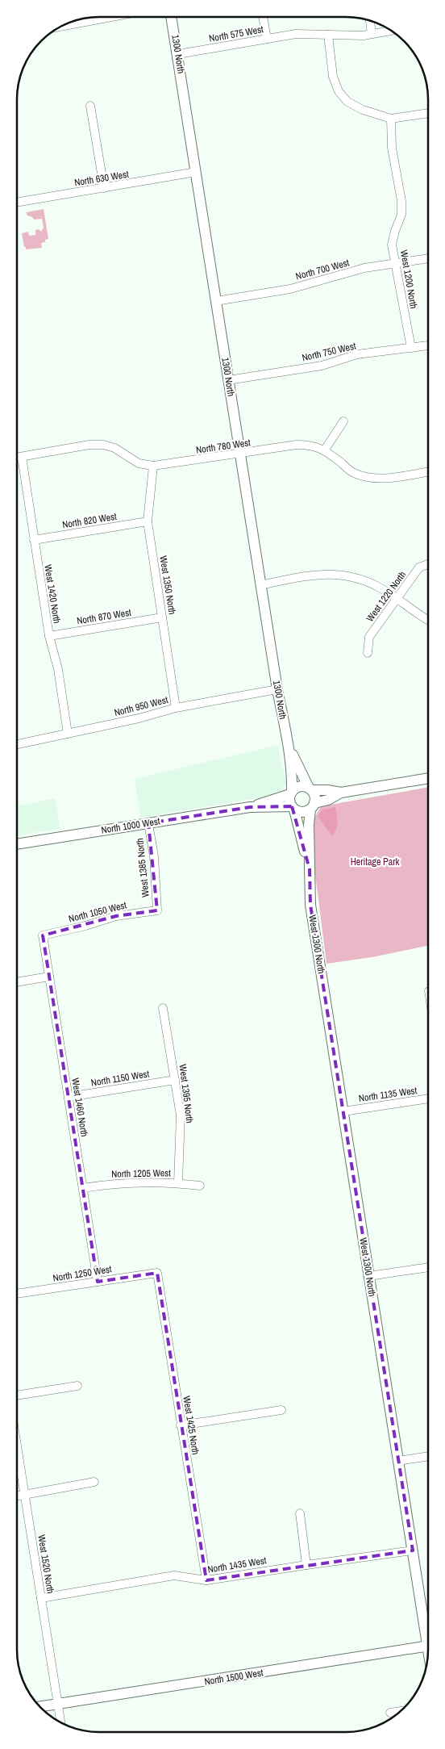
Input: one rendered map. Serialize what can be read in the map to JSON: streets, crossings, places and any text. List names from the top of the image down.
{
  "streets": {
    "street": [
      "North 575 West",
      "1300 North",
      "North 630 West",
      "North 700 West",
      "West 1200 North",
      "North 750 West",
      "North 780 West",
      "North 820 West",
      "West 1350 North",
      "West 1420 North",
      "West 1220 North",
      "North 870 West",
      "North 950 West",
      "North 1000 West",
      "West 1385 North",
      "North 1050 West",
      "West 1300 North",
      "North 1150 West",
      "West 1395 North",
      "North 1135 West",
      "West 1460 North",
      "North 1205 West",
      "North 1250 West",
      "West 1425 North",
      "West 1520 North",
      "North 1435 West",
      "North 1500 West"
    ]
  },
  "crossings": [
    ["North 575 West", "1300 North"],
    ["1300 North", "North 630 West"],
    ["1300 North", "North 700 West"],
    ["1300 North", "North 750 West"],
    ["1300 North", "North 780 West"],
    ["1300 North", "North 950 West"],
    ["1300 North", "North 1000 West"],
    ["1300 North", "West 1300 North"],
    ["North 700 West", "West 1200 North"],
    ["West 1200 North", "North 750 West"],
    ["North 780 West", "West 1350 North"],
    ["North 780 West", "West 1420 North"],
    ["North 820 West", "West 1350 North"],
    ["North 820 West", "West 1420 North"],
    ["West 1350 North", "North 870 West"],
    ["West 1350 North", "North 950 West"],
    ["West 1420 North", "North 870 West"],
    ["West 1420 North", "North 950 West"],
    ["North 1000 West", "West 1385 North"],
    ["North 1000 West", "West 1300 North"],
    ["West 1385 North", "North 1050 West"],
    ["North 1050 West", "West 1460 North"],
    ["West 1300 North", "North 1135 West"],
    ["West 1300 North", "North 1435 West"],
    ["North 1150 West", "West 1395 North"],
    ["North 1150 West", "West 1460 North"],
    ["West 1395 North", "North 1205 West"],
    ["West 1460 North", "North 1205 West"],
    ["West 1460 North", "North 1250 West"],
    ["North 1250 West", "West 1425 North"],
    ["West 1425 North", "North 1435 West"],
    ["West 1520 North", "North 1435 West"],
    ["West 1520 North", "North 1500 West"]
  ],
  "parks": ["Heritage Park"]
}
